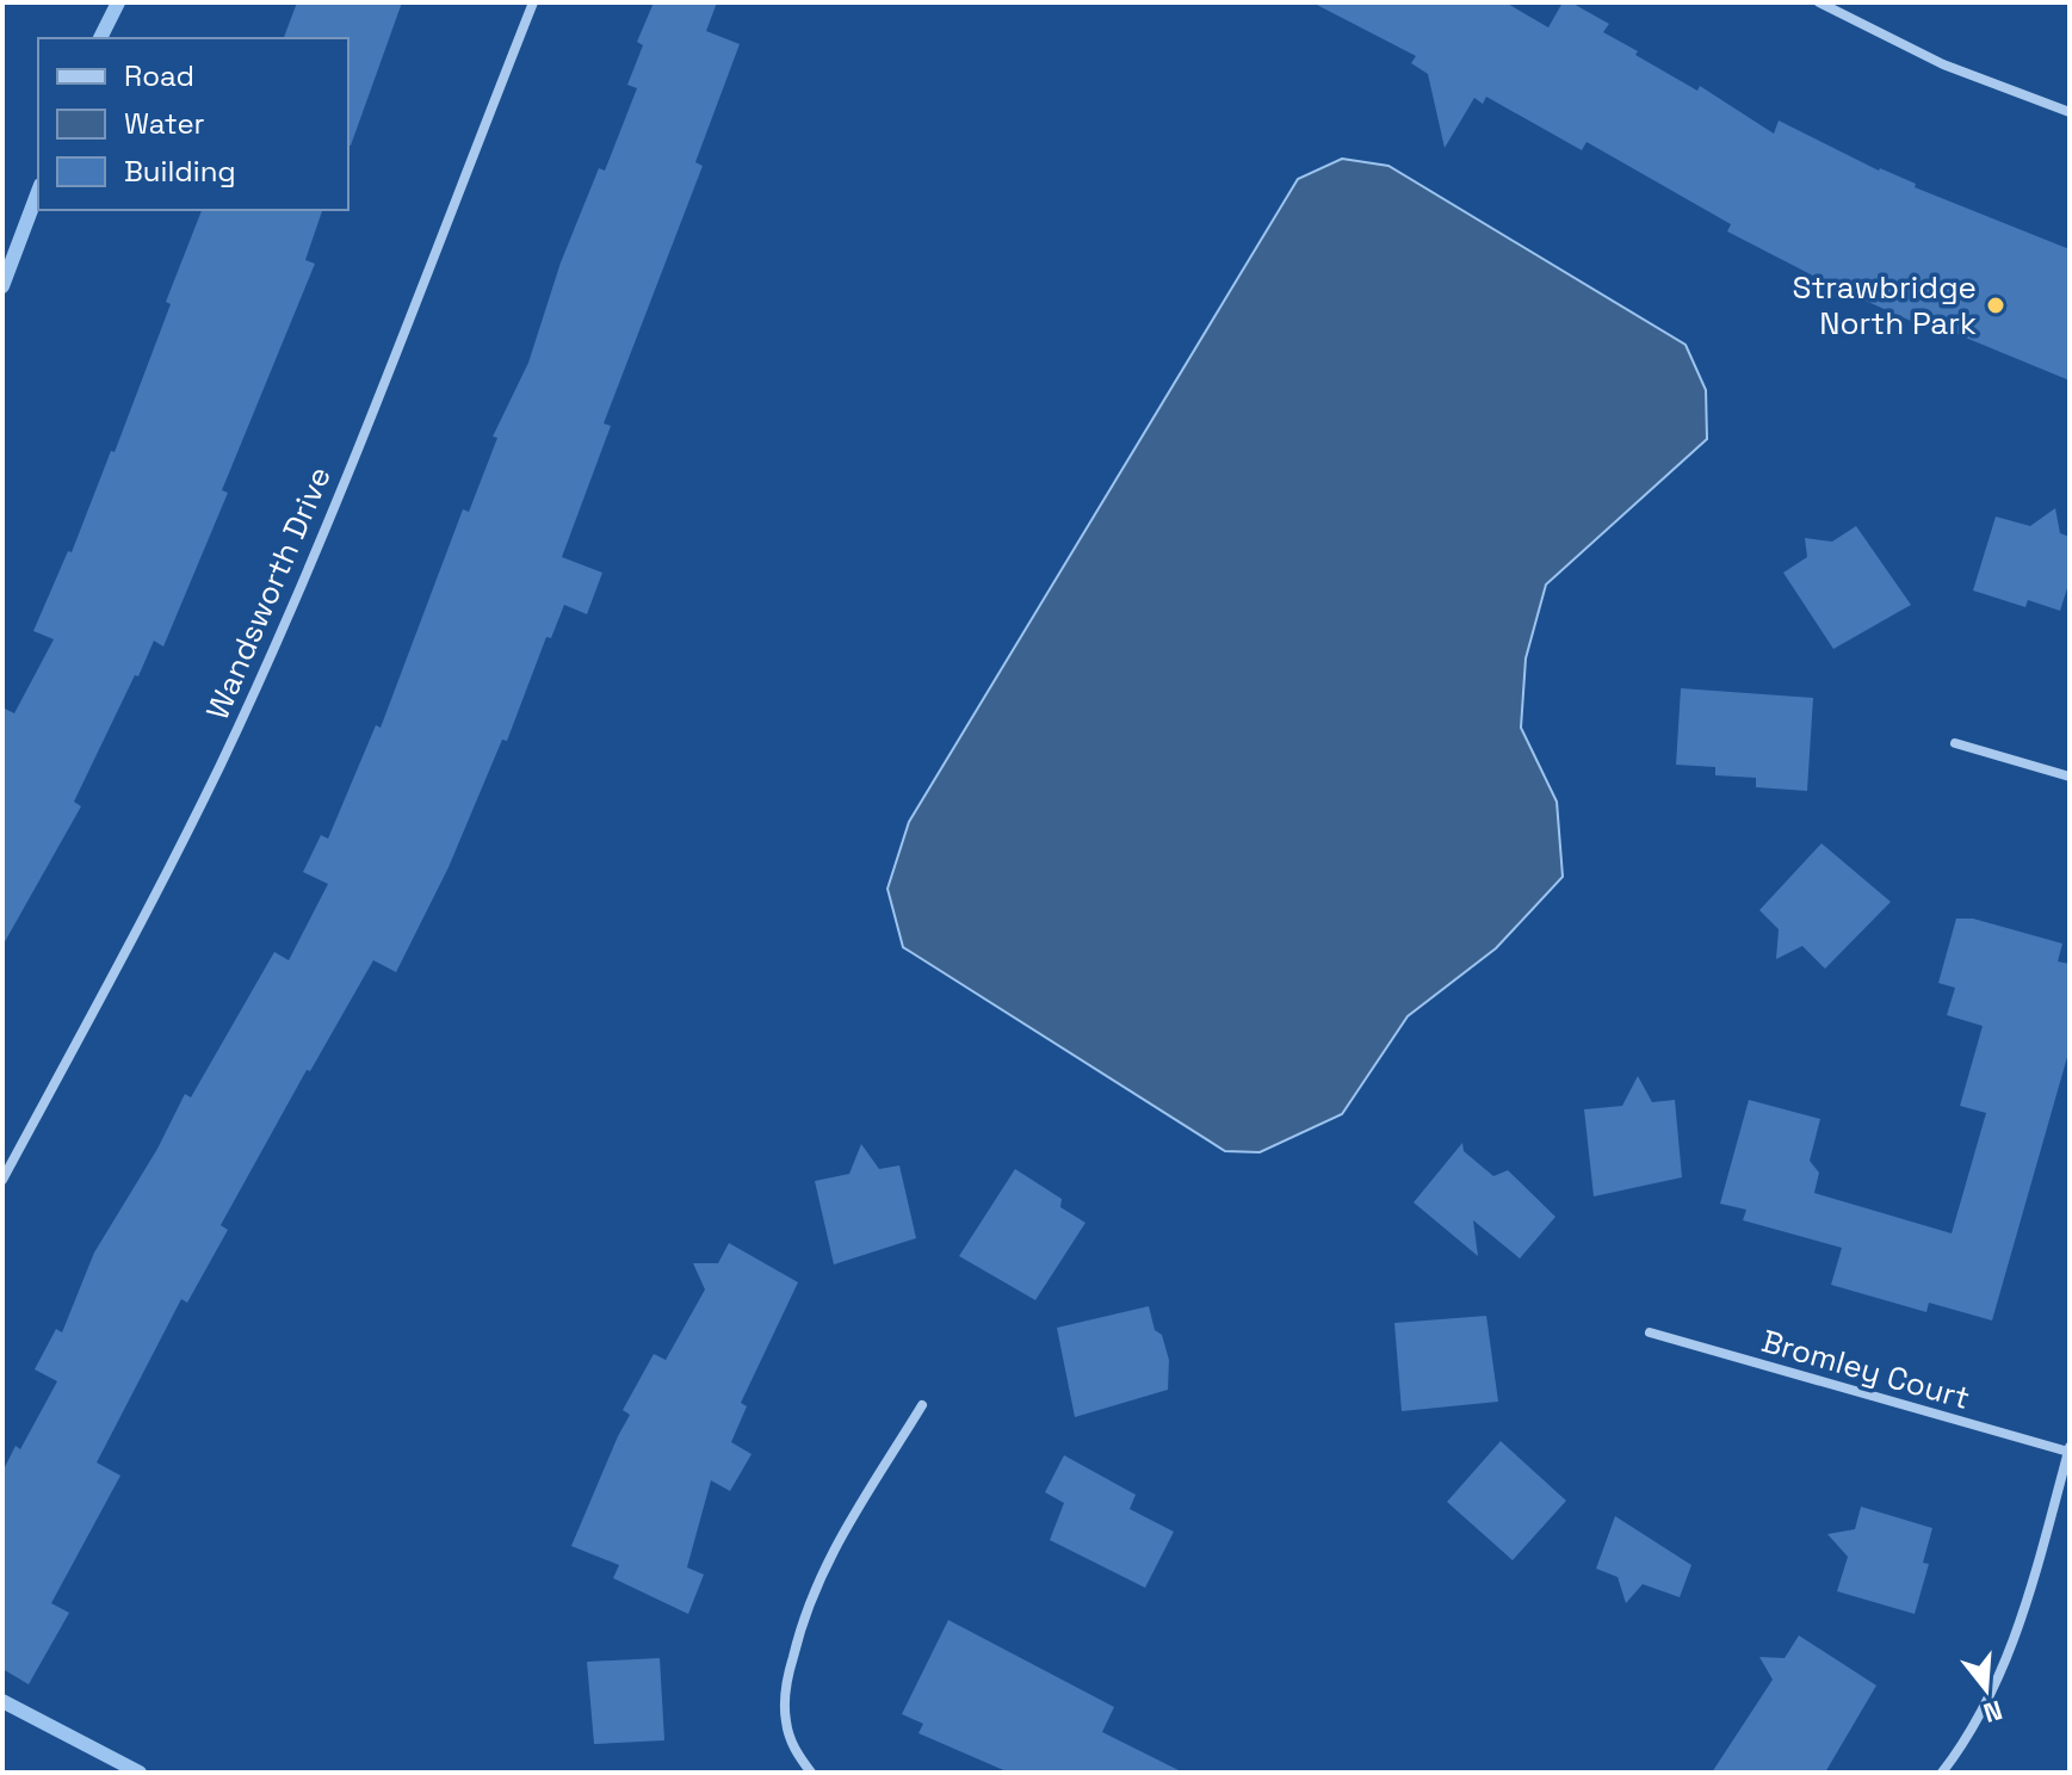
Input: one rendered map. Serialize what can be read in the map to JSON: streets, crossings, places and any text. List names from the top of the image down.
{
  "streets": {
    "street": ["Wandsworth Drive", "Bromley Court"]
  },
  "places": ["Strawbridge North Park"],
  "legend": ["Road", "Water", "Building"],
  "north": "bottom"
}
